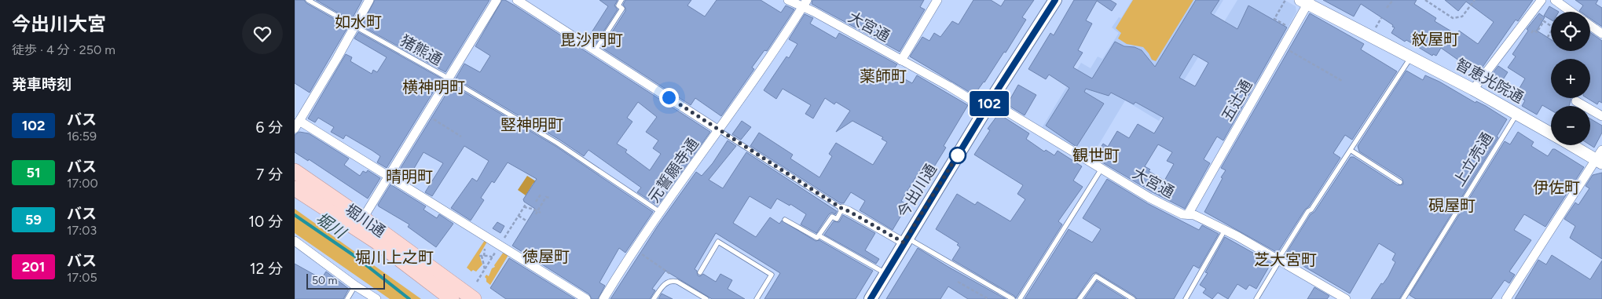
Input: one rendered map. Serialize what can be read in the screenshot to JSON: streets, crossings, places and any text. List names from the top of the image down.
{
  "streets": {
    "main road": ["今出川通", "堀川通"],
    "street": [
      "大宮通",
      "智恵光院通",
      "五辻通",
      "元誓願寺通"
    ],
    "lane": ["猪熊通", "上立売通"]
  },
  "crossings": [
    ["大宮通", "五辻通"],
    ["大宮通", "元誓願寺通"],
    ["大宮通", "今出川通"],
    ["猪熊通", "元誓願寺通"],
    ["智恵光院通", "五辻通"],
    ["智恵光院通", "上立売通"]
  ],
  "districts": [
    "如水町",
    "紋屋町",
    "毘沙門町",
    "薬師町",
    "横神明町",
    "竪神明町",
    "観世町",
    "晴明町",
    "伊佐町",
    "硯屋町",
    "徳屋町",
    "堀川上之町",
    "芝大宮町"
  ],
  "water": ["堀川"],
  "lines": ["bus line 102"],
  "scale_bar": "50 m",
  "page": {
    "heading": [
      ["今出川大宮", "徒歩 · 4 分 · 250 m"],
      "発車時刻"
    ],
    "on_map": "102",
    "map_buttons": ["+", "−"],
    "list": [
      {
        "mark": "102",
        "name": "バス",
        "note": "16:59",
        "value": "6 分"
      },
      {
        "mark": "51",
        "name": "バス",
        "note": "17:00",
        "value": "7 分"
      },
      {
        "mark": "59",
        "name": "バス",
        "note": "17:03",
        "value": "10 分"
      },
      {
        "mark": "201",
        "name": "バス",
        "note": "17:05",
        "value": "12 分"
      }
    ],
    "scale": "50 m"
  }
}
